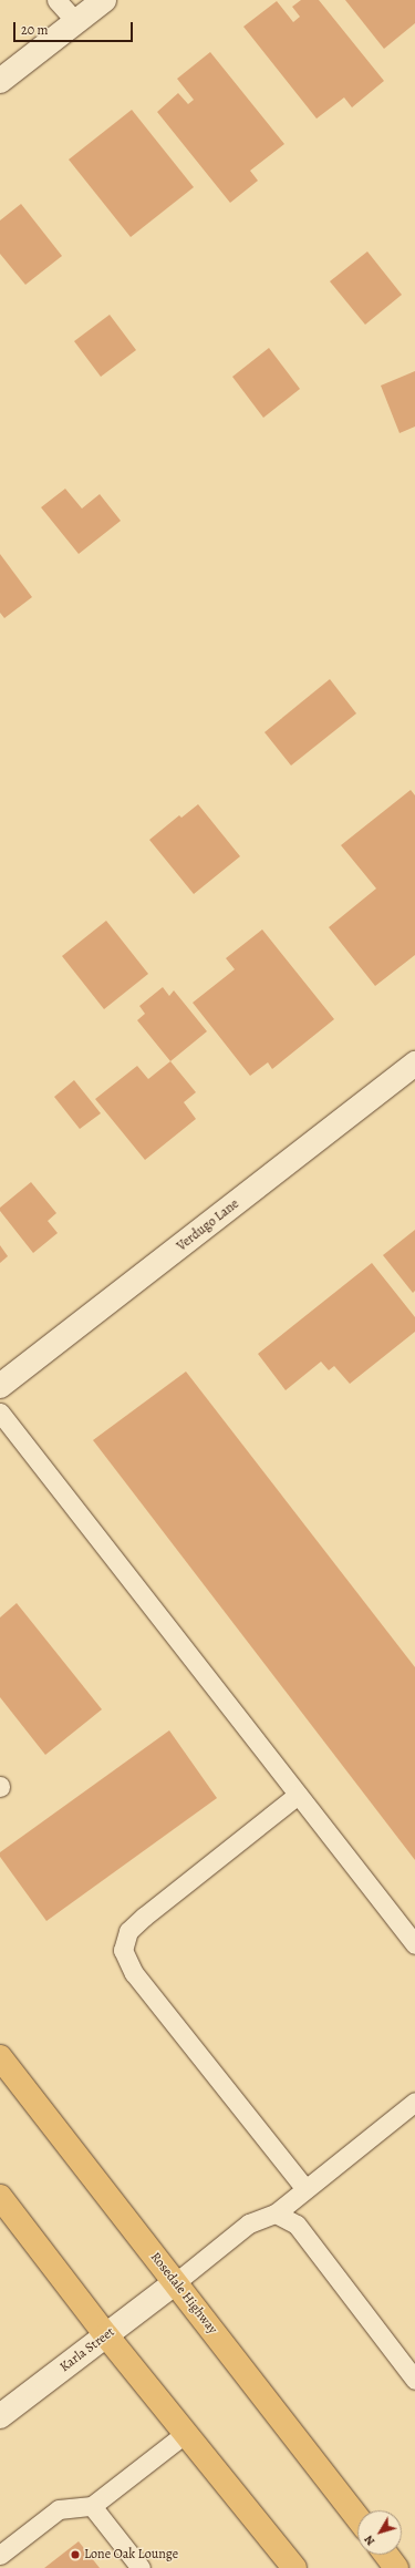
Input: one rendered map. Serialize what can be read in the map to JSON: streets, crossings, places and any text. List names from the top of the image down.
{
  "streets": {
    "main road": ["Rosedale Highway"],
    "street": ["Verdugo Lane", "Karla Street"]
  },
  "crossings": [
    ["Rosedale Highway", "Karla Street"]
  ],
  "places": ["Lone Oak Lounge"],
  "scale_bar": "20 m",
  "north": "bottom left"
}
